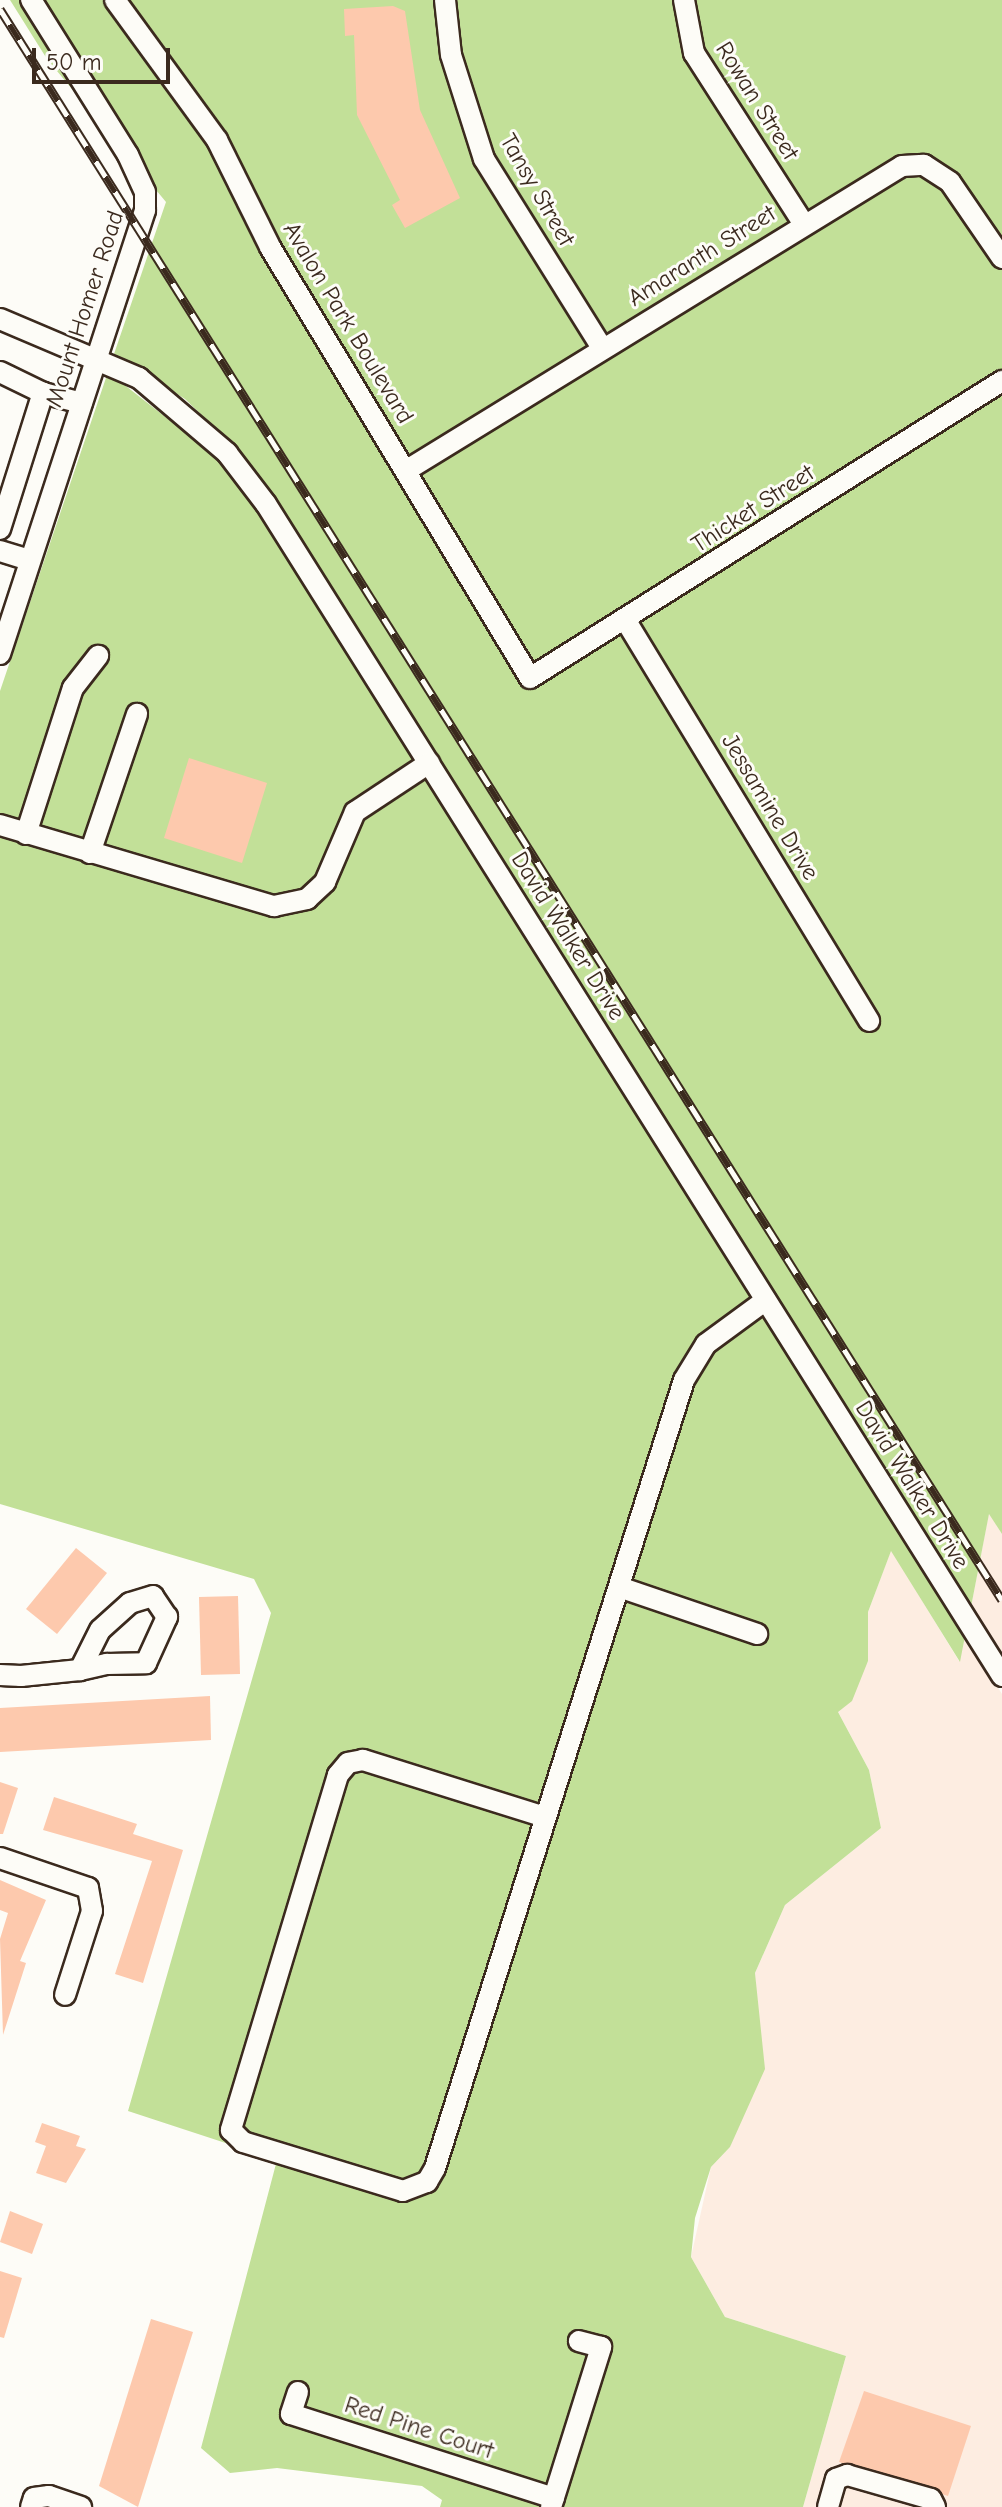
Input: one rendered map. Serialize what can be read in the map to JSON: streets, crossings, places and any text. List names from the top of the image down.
{
  "streets": {
    "street": [
      "Rowan Street",
      "Tansy Street",
      "Amaranth Street",
      "Mount Homer Road",
      "Avalon Park Boulevard",
      "Thicket Street",
      "Jessamine Drive",
      "David Walker Drive",
      "Red Pine Court"
    ]
  },
  "crossings": [
    ["Rowan Street", "Amaranth Street"],
    ["Tansy Street", "Amaranth Street"],
    ["Amaranth Street", "Avalon Park Boulevard"],
    ["Mount Homer Road", "David Walker Drive"],
    ["Avalon Park Boulevard", "Thicket Street"],
    ["Thicket Street", "Jessamine Drive"]
  ],
  "scale_bar": "50 m"
}
